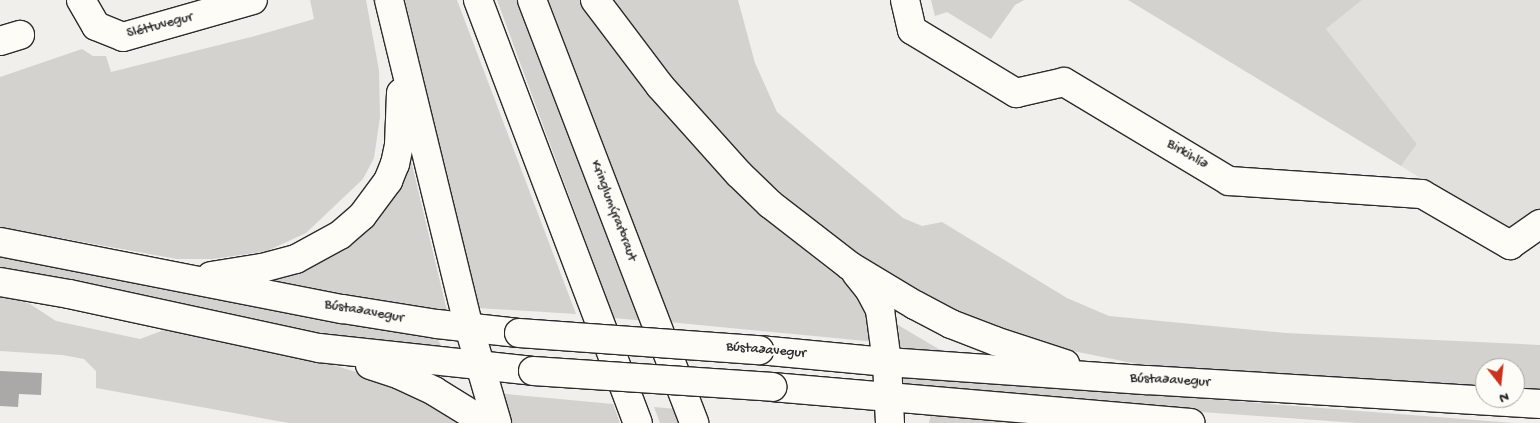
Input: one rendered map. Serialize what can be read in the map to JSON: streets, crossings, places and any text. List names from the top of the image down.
{
  "streets": {
    "main road": [
      "Sléttuvegur",
      "Birkihlíð",
      "Kringlumýrarbraut",
      "Bústaðavegur"
    ]
  },
  "north": "bottom"
}
